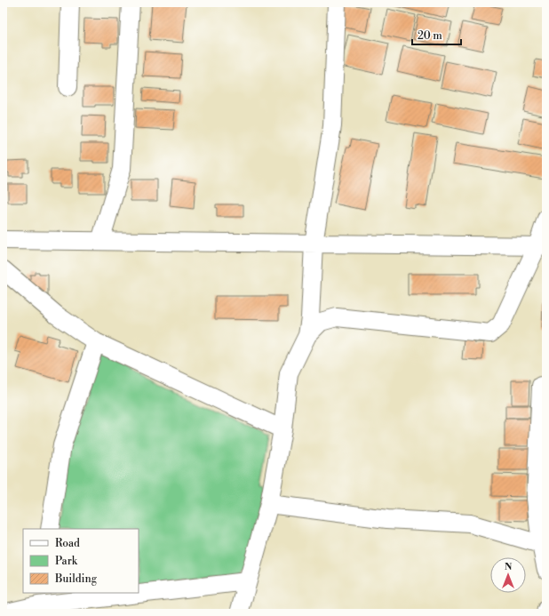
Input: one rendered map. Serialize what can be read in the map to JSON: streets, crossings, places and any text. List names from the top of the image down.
{
  "legend": ["Road", "Park", "Building"],
  "scale_bar": "20 m",
  "north": "top"
}
